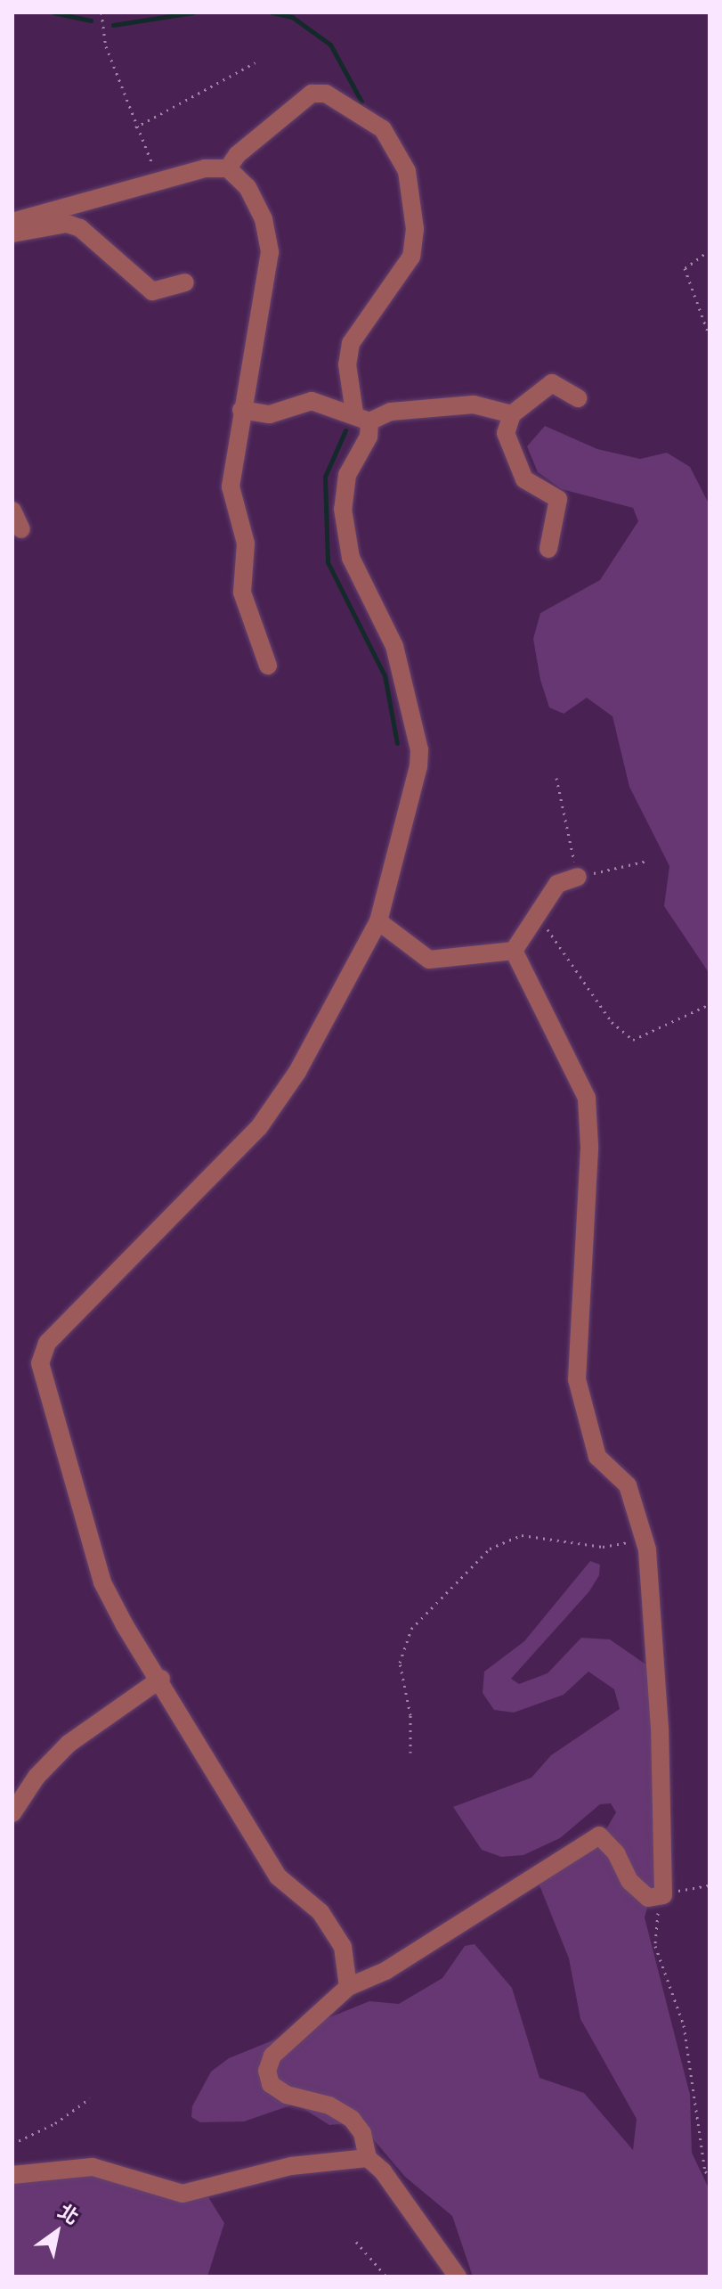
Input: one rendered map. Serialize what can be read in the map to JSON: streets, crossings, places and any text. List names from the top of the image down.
{
  "north": "top right"
}
